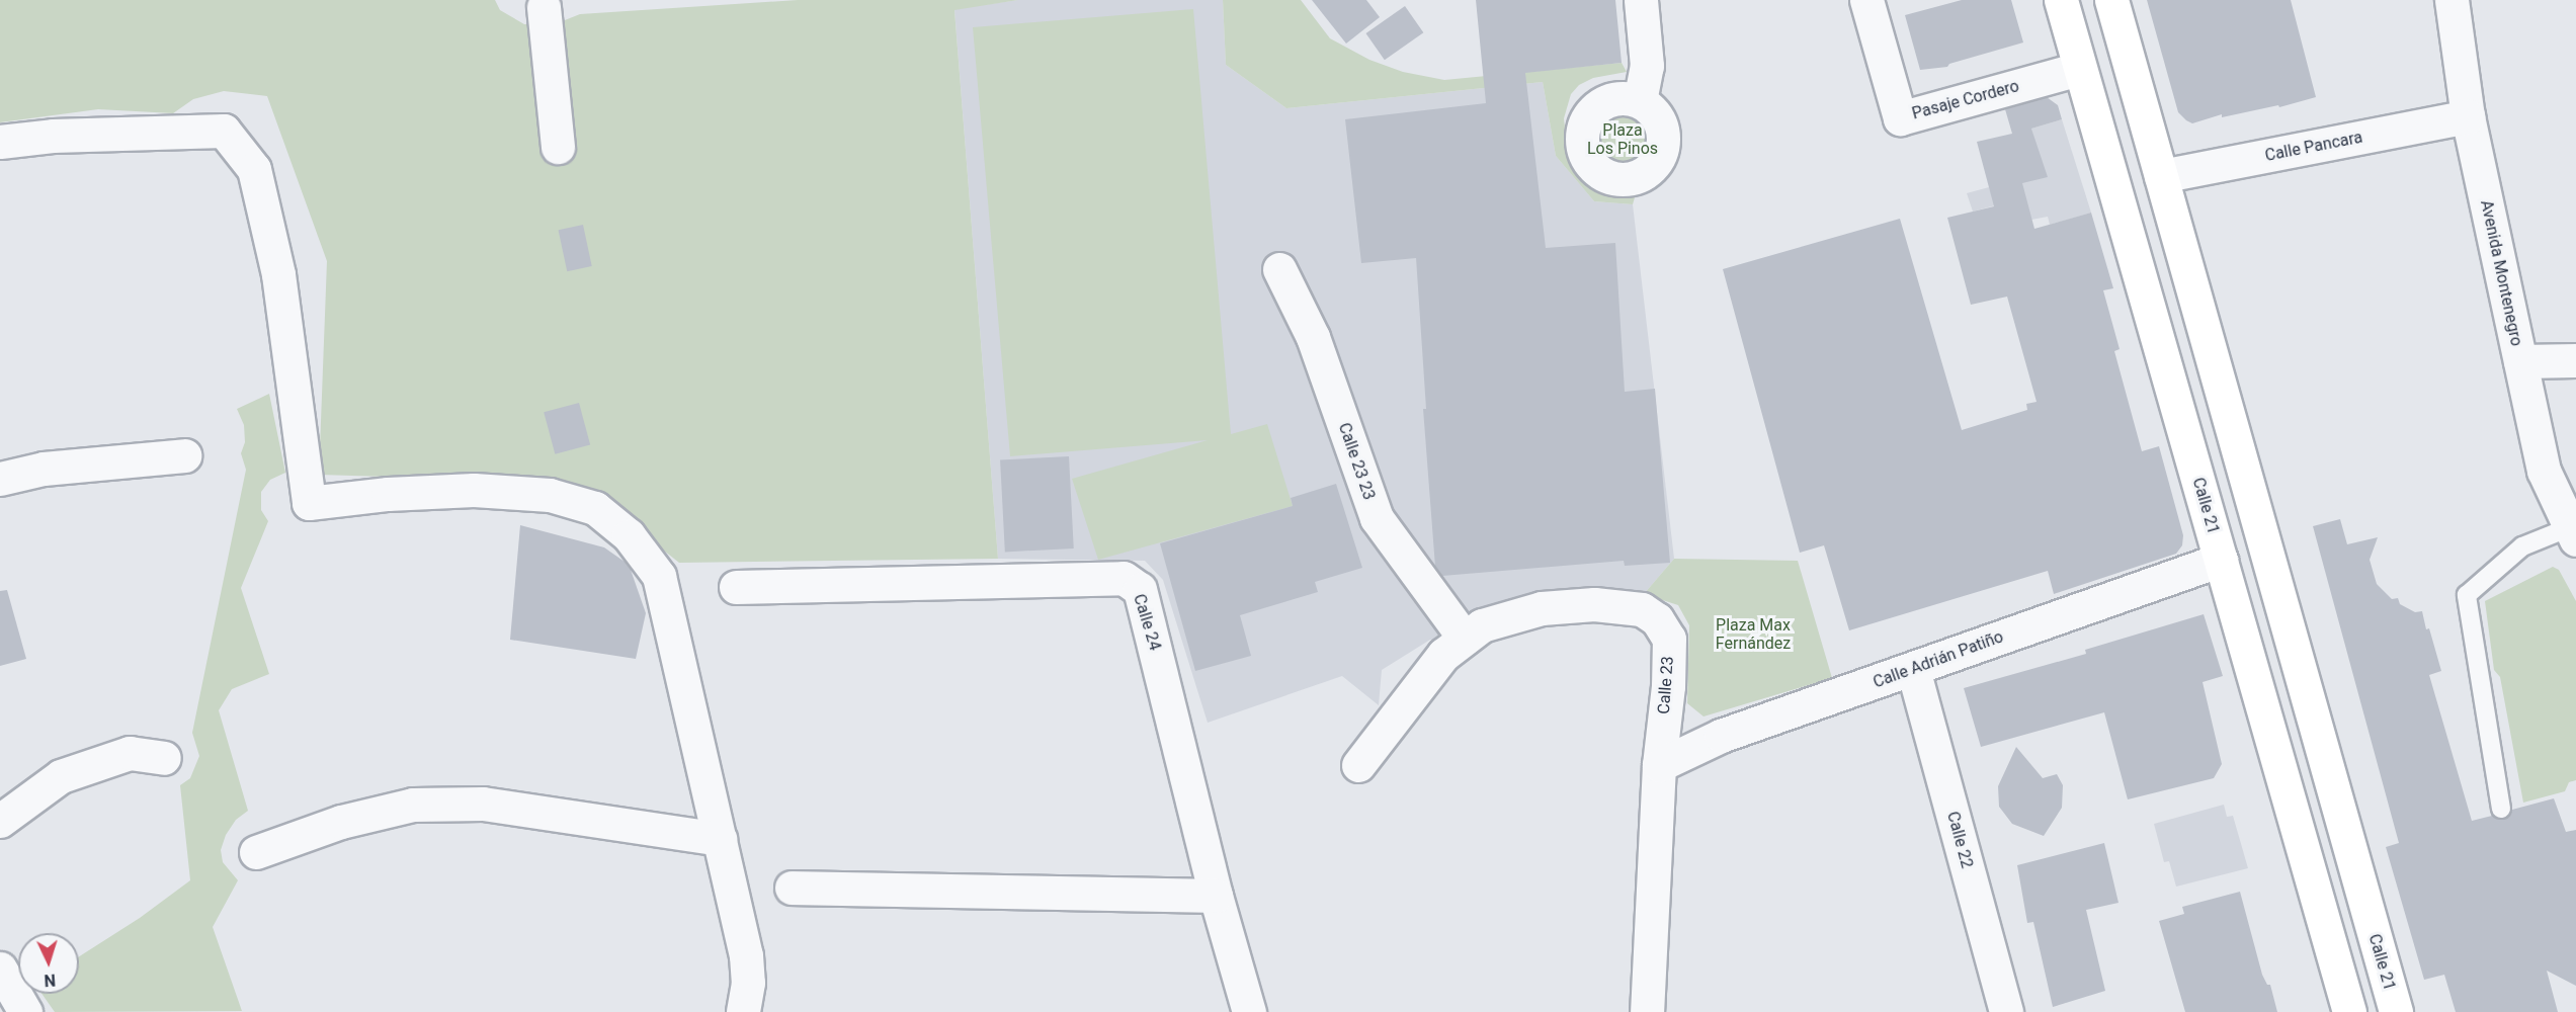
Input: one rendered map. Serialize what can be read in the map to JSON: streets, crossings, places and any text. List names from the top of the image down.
{
  "streets": {
    "main road": ["Calle 21"],
    "street": [
      "Pasaje Cordero",
      "Calle Pancara",
      "Avenida Montenegro",
      "Calle 23 23",
      "Calle 24",
      "Calle Adrián Patiño",
      "Calle 23",
      "Calle 22"
    ]
  },
  "crossings": [
    ["Pasaje Cordero", "Calle 21"],
    ["Calle Pancara", "Avenida Montenegro"],
    ["Calle Pancara", "Calle 21"],
    ["Calle 23 23", "Calle 23"],
    ["Calle 21", "Calle Adrián Patiño"],
    ["Calle Adrián Patiño", "Calle 23"],
    ["Calle Adrián Patiño", "Calle 22"]
  ],
  "parks": ["Plaza Los Pinos", "Plaza Max Fernández"],
  "north": "bottom"
}
